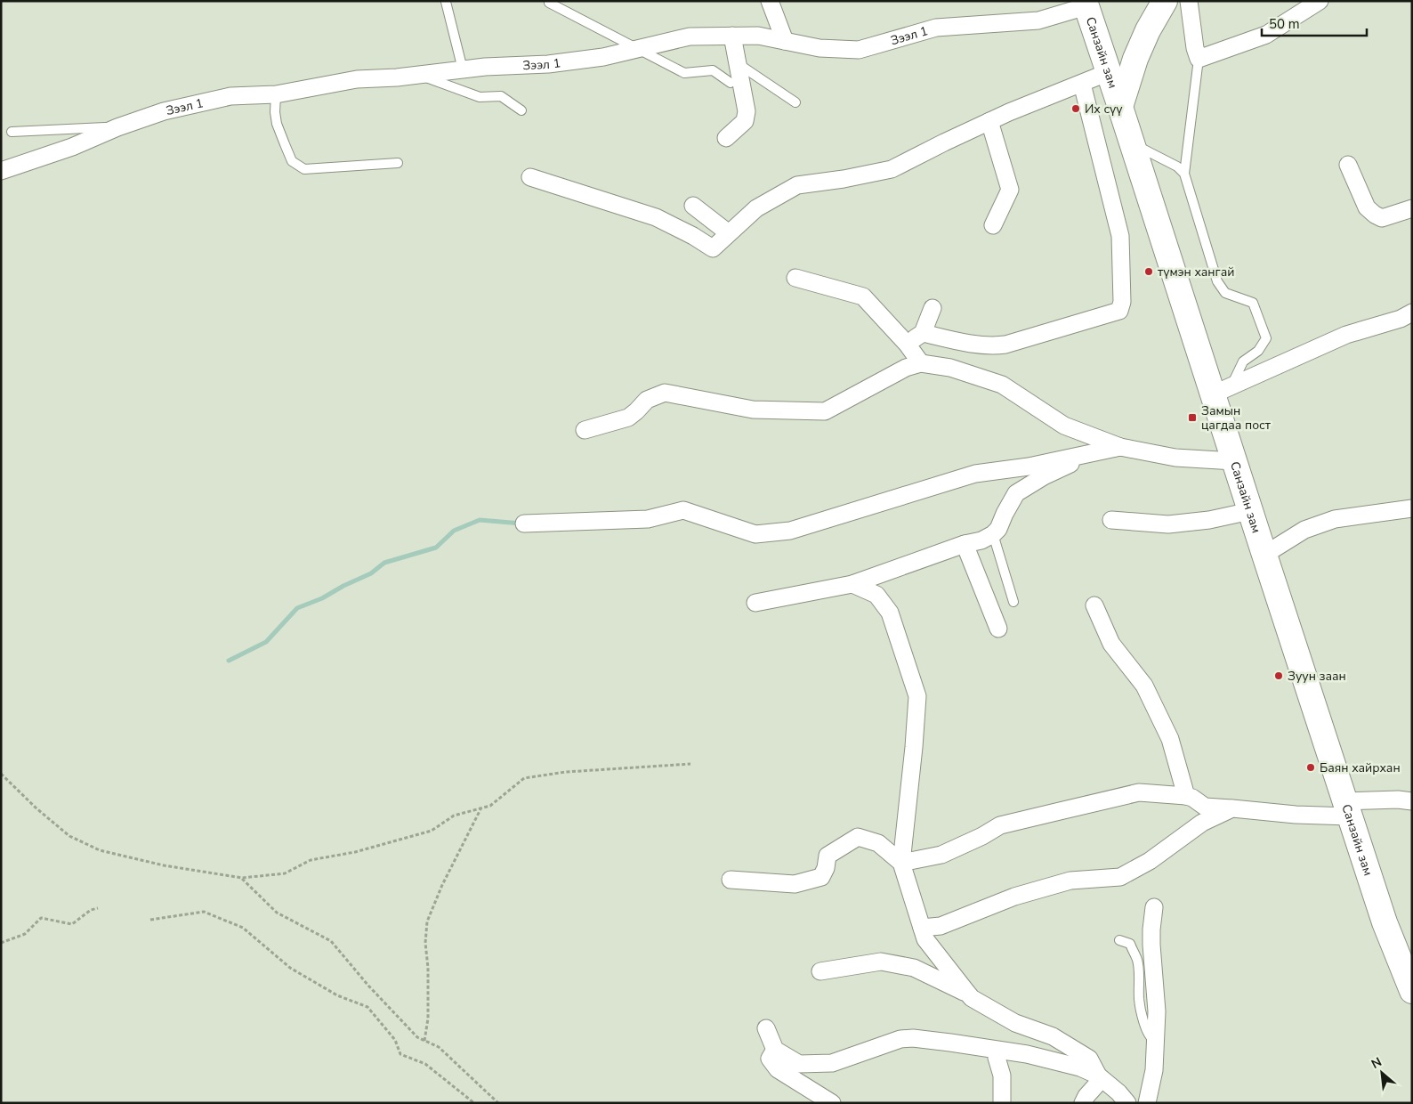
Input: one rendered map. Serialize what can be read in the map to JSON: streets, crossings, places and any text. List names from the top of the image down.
{
  "streets": {
    "main road": ["Санзайн зам"],
    "street": ["Зээл 1"]
  },
  "crossings": [
    ["Зээл 1", "Санзайн зам"]
  ],
  "places": {
    "other": [
      "Их сүү",
      "түмэн хангай",
      "Зуун заан",
      "Баян хайрхан"
    ],
    "transit": ["Замын цагдаа пост"]
  },
  "scale_bar": "50 m",
  "north": "top left"
}
